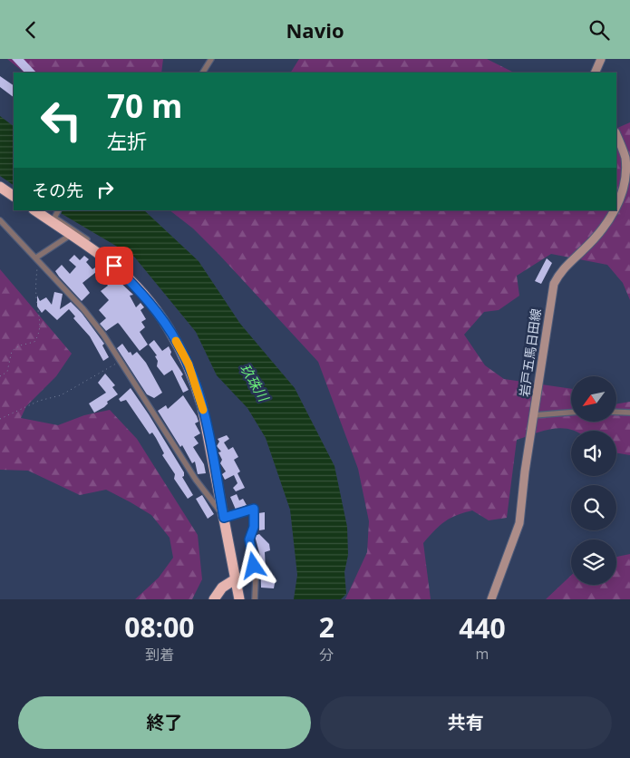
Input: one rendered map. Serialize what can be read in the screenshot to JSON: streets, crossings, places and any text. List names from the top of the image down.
{
  "streets": {
    "main road": ["岩戸五馬日田線"]
  },
  "water": ["玖珠川"],
  "north": "bottom left",
  "page": {
    "header": "Navio",
    "turn": ["70 m", "左折"],
    "then": "その先",
    "eta": [
      "08:00",
      "到着",
      "2",
      "分",
      "440",
      "m"
    ],
    "buttons": ["終了", "共有"]
  }
}
